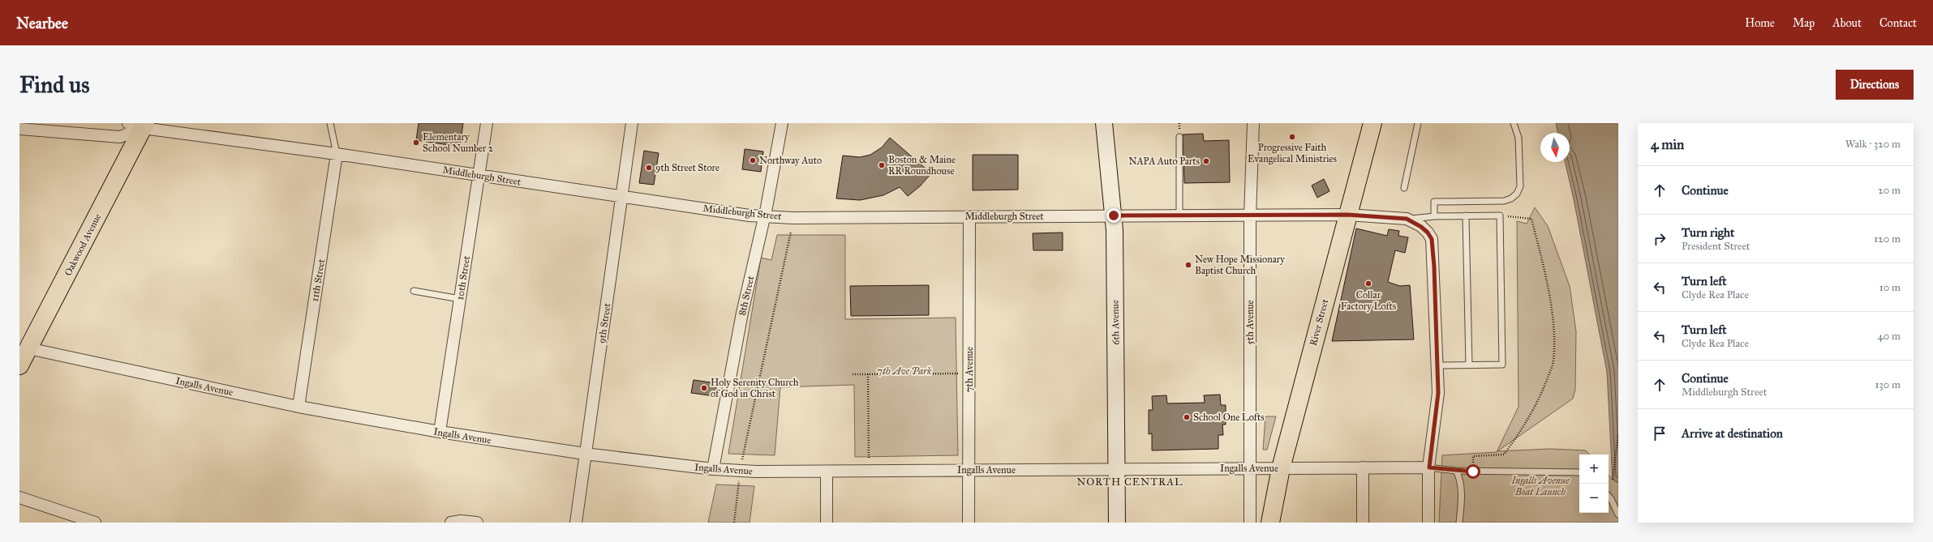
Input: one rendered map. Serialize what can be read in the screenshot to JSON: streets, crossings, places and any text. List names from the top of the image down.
{
  "streets": {
    "main road": ["Oakwood Avenue", "River Street"],
    "street": [
      "Middleburgh Street",
      "10th Street",
      "11th Street",
      "8th Street",
      "6th Avenue",
      "5th Avenue",
      "9th Street",
      "7th Avenue",
      "Ingalls Avenue"
    ]
  },
  "crossings": [
    ["Middleburgh Street", "Oakwood Avenue"],
    ["Middleburgh Street", "10th Street"],
    ["Middleburgh Street", "11th Street"],
    ["Middleburgh Street", "8th Street"],
    ["Middleburgh Street", "6th Avenue"],
    ["Middleburgh Street", "5th Avenue"],
    ["Middleburgh Street", "River Street"],
    ["Middleburgh Street", "9th Street"],
    ["Middleburgh Street", "7th Avenue"],
    ["Oakwood Avenue", "Ingalls Avenue"],
    ["10th Street", "Ingalls Avenue"],
    ["11th Street", "Ingalls Avenue"],
    ["8th Street", "Ingalls Avenue"],
    ["6th Avenue", "Ingalls Avenue"],
    ["5th Avenue", "Ingalls Avenue"],
    ["River Street", "Ingalls Avenue"],
    ["9th Street", "Ingalls Avenue"],
    ["7th Avenue", "Ingalls Avenue"]
  ],
  "districts": ["NORTH CENTRAL"],
  "parks": ["7th Ave Park", "Ingalls Avenue Boat Launch"],
  "places": [
    "Progressive Faith Evangelical Ministries",
    "Elementary School Number 2",
    "Northway Auto",
    "NAPA Auto Parts",
    "Boston & Maine RR Roundhouse",
    "9th Street Store",
    "New Hope Missionary Baptist Church",
    "Collar Factory Lofts",
    "Holy Serenity Church of God in Christ",
    "School One Lofts"
  ],
  "north": "bottom",
  "page": {
    "header": "Nearbee",
    "nav": [
      "Home",
      "Map",
      "About",
      "Contact"
    ],
    "buttons": "Directions",
    "title": "Find us",
    "heading": ["4 min", "Walk · 320 m"],
    "list": [
      ["Continue", "20 m"],
      ["Turn right", "President Street", "120 m"],
      ["Turn left", "Clyde Rea Place", "10 m"],
      ["Turn left", "Clyde Rea Place", "40 m"],
      ["Continue", "Middleburgh Street", "130 m"],
      "Arrive at destination"
    ],
    "map_buttons": ["+", "−"]
  }
}
